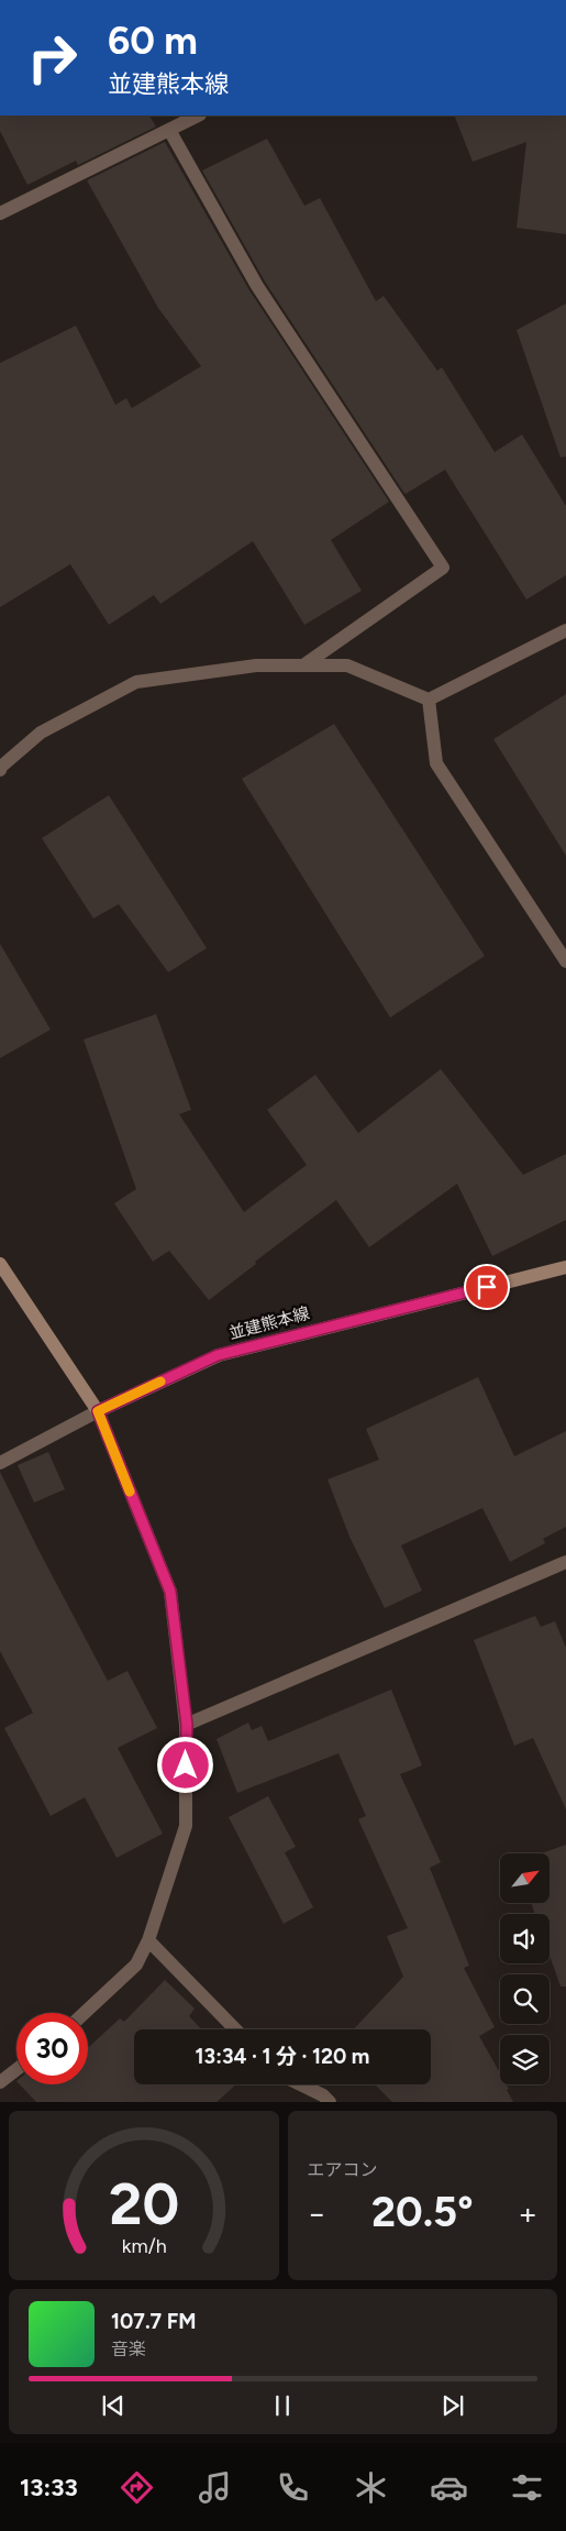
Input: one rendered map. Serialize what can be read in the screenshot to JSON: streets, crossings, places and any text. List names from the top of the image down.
{
  "streets": {
    "main road": ["並建熊本線"]
  },
  "north": "top right",
  "page": {
    "turn": ["60 m", "並建熊本線"],
    "limit": "30",
    "trip": "13:34 · 1 分 · 120 m",
    "tile": "エアコン",
    "heat": ["−", "20.5°", "+"],
    "song": ["107.7 FM", "音楽"],
    "tabs": "13:33",
    "gauge": ["20", "km/h"]
  }
}
